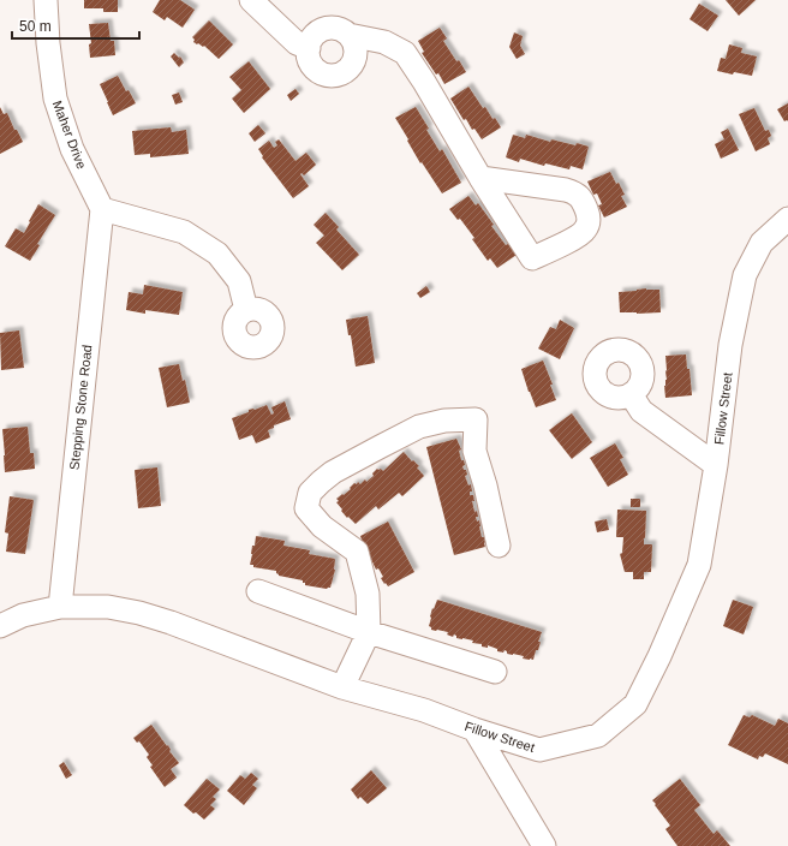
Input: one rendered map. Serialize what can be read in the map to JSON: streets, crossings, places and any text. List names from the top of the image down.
{
  "streets": {
    "street": ["Maher Drive", "Stepping Stone Road", "Fillow Street"]
  },
  "crossings": [
    ["Maher Drive", "Stepping Stone Road"],
    ["Stepping Stone Road", "Fillow Street"]
  ],
  "scale_bar": "50 m"
}
